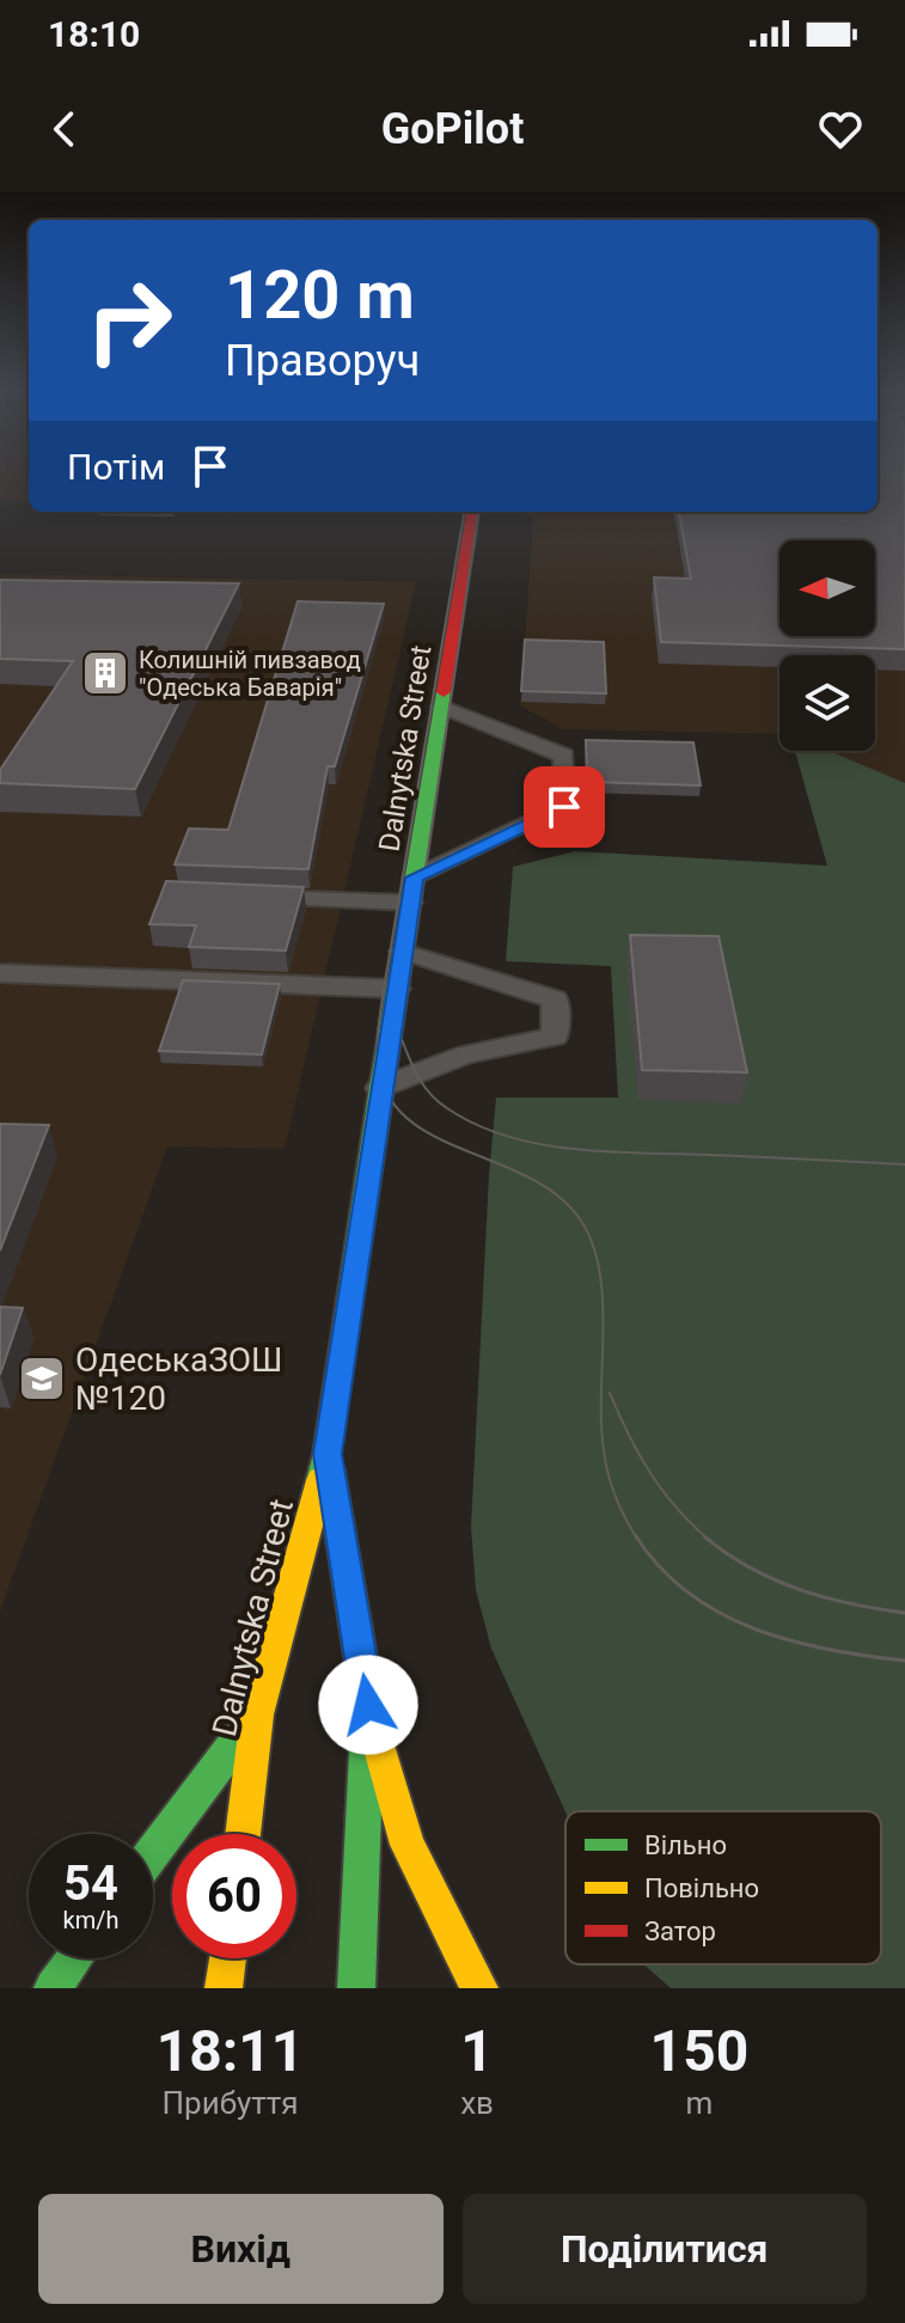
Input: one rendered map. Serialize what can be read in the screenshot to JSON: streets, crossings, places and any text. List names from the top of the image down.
{
  "streets": {
    "main road": ["Dalnytska Street"]
  },
  "places": {
    "building": ["Колишній пивзавод \"Одеська Баварія\""],
    "school or university": ["ОдеськаЗОШ №120"]
  },
  "legend": ["Вільно", "Повільно", "Затор"],
  "north": "left",
  "page": {
    "status": "18:10",
    "header": "GoPilot",
    "turn": ["120 m", "Праворуч"],
    "then": "Потім",
    "speed": "54 km/h",
    "limit": "60",
    "eta": [
      "18:11",
      "Прибуття",
      "1",
      "хв",
      "150",
      "m"
    ],
    "buttons": ["Вихід", "Поділитися"]
  }
}
